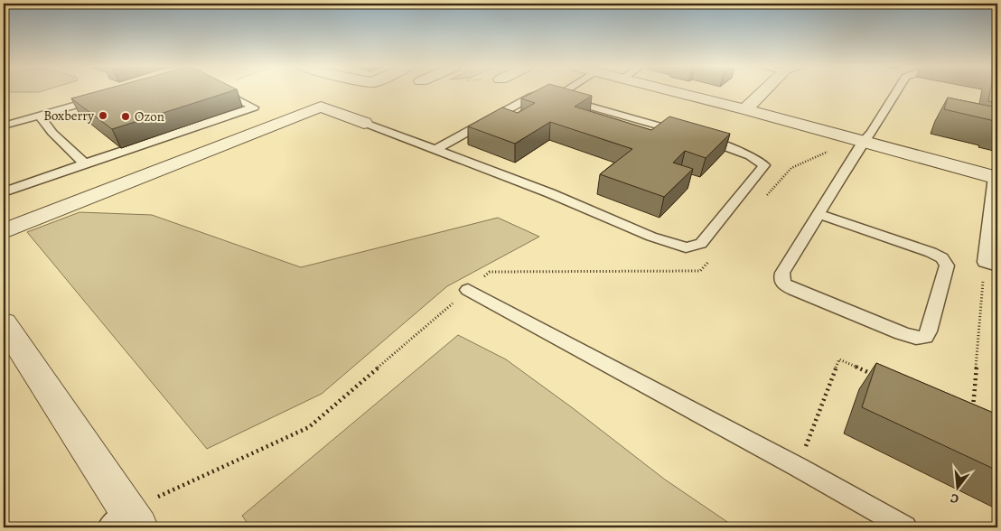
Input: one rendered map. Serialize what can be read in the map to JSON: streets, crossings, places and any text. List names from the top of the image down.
{
  "places": ["Boxberry", "Ozon"],
  "north": "bottom"
}
